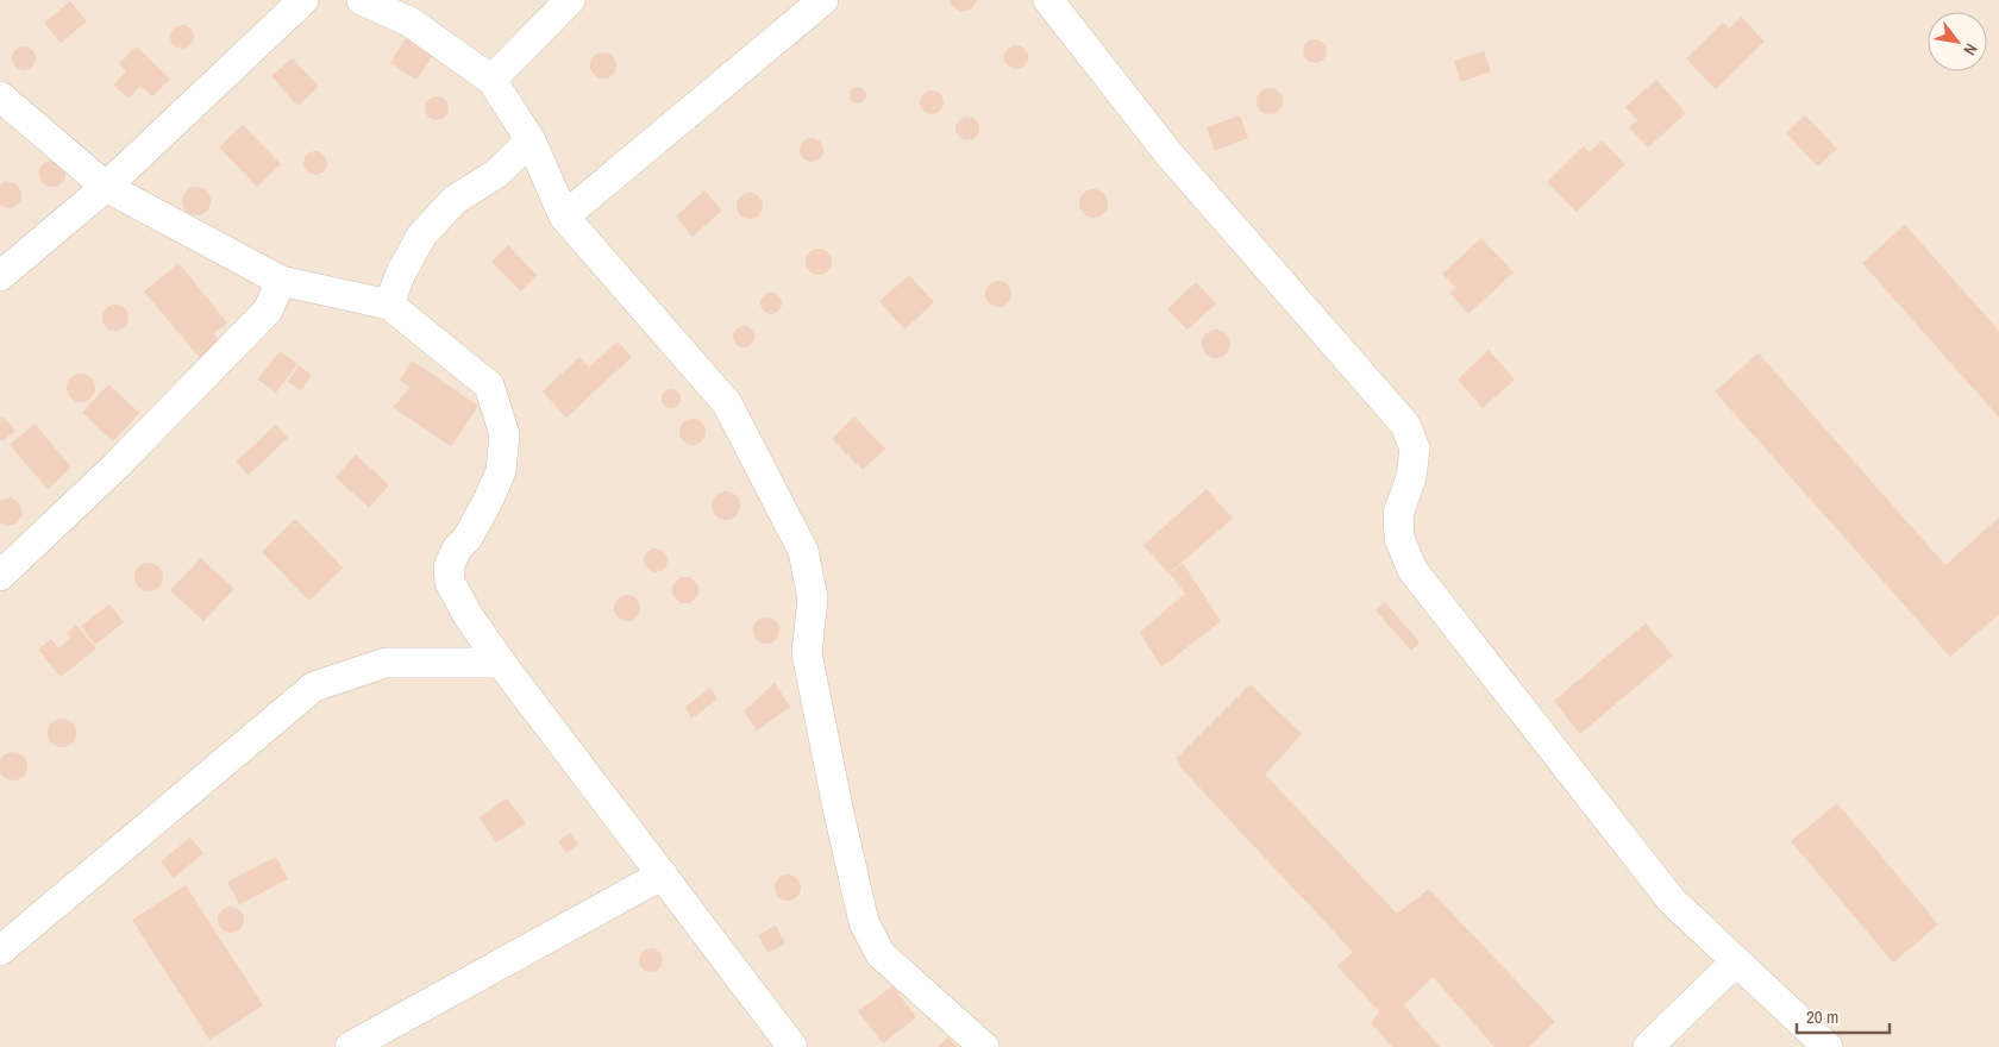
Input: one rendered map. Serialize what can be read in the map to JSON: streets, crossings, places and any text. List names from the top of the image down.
{
  "scale_bar": "20 m",
  "north": "bottom right"
}
